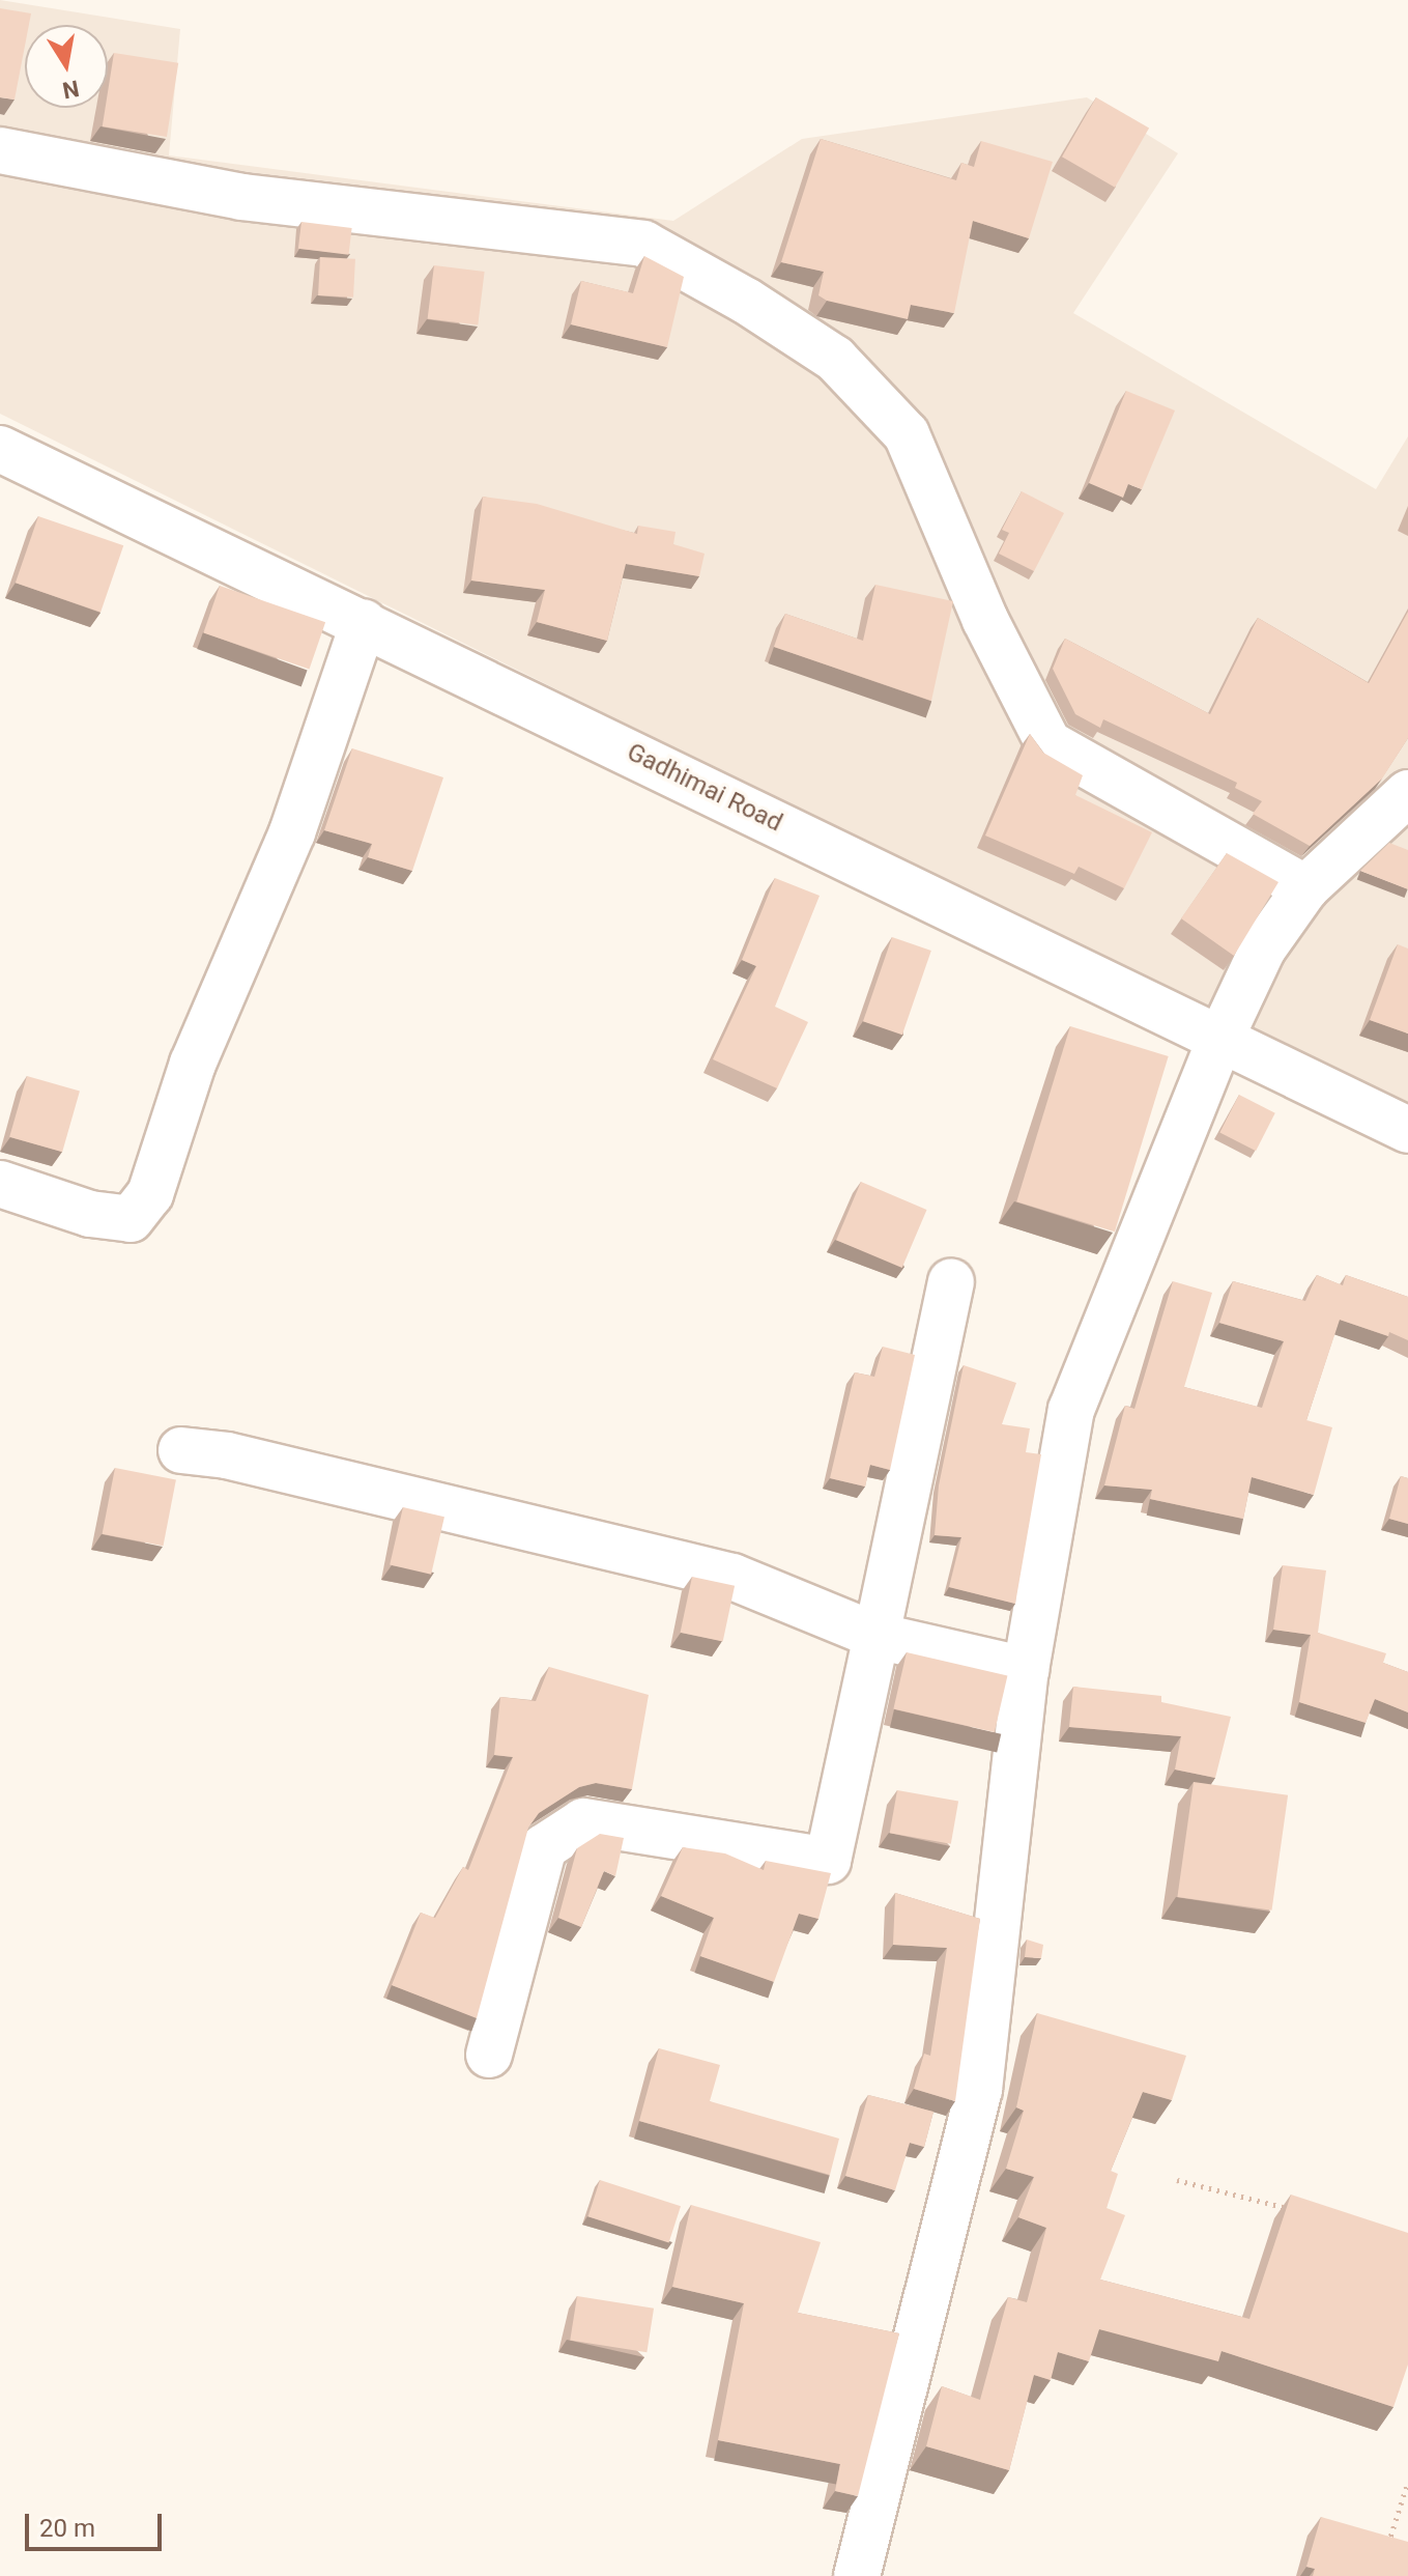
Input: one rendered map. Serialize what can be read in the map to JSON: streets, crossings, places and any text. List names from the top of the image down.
{
  "streets": {
    "street": ["Gadhimai Road"]
  },
  "scale_bar": "20 m",
  "north": "bottom"
}
